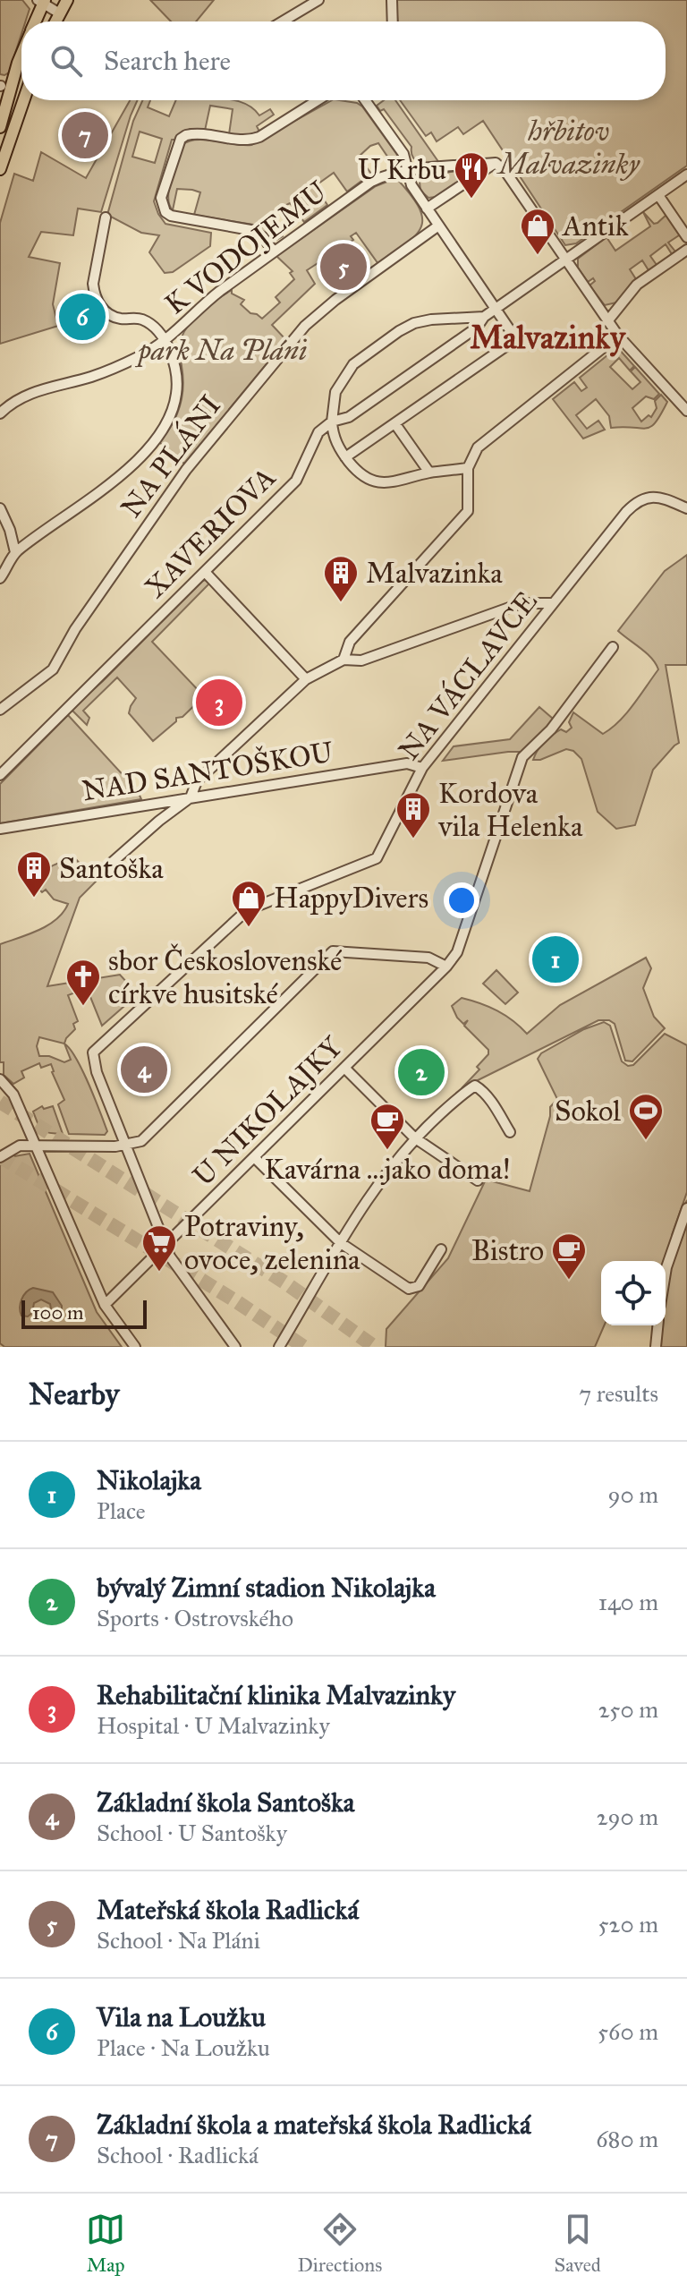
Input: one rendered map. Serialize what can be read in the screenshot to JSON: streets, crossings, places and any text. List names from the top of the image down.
{
  "streets": {
    "street": [
      "K VODOJEMU",
      "NA PLÁNI",
      "XAVERIOVA",
      "NA VÁCLAVCE",
      "NAD SANTOŠKOU",
      "U NIKOLAJKY"
    ]
  },
  "crossings": [
    ["NA VÁCLAVCE", "NAD SANTOŠKOU"]
  ],
  "districts": ["Malvazinky"],
  "parks": ["hřbitov Malvazinky", "park Na Pláni"],
  "places": {
    "restaurant": ["U Krbu"],
    "shop": ["Antik", "HappyDivers"],
    "building": ["Malvazinka", "Kordova vila Helenka", "Santoška"],
    "church": ["sbor Československé církve husitské"],
    "sports": ["Sokol"],
    "cafe": ["Kavárna ...jako doma!", "Bistro"],
    "supermarket": ["Potraviny, ovoce, zelenina"]
  },
  "scale_bar": "100 m",
  "page": {
    "search": "Search here",
    "pins": [
      "7",
      "5",
      "6",
      "3",
      "1",
      "4",
      "2"
    ],
    "scale": "100 m",
    "heading": ["Nearby", "7 results"],
    "list": [
      {
        "mark": "1",
        "name": "Nikolajka",
        "note": "Place",
        "value": "90 m"
      },
      {
        "mark": "2",
        "name": "bývalý Zimní stadion Nikolajka",
        "note": "Sports · Ostrovského",
        "value": "140 m"
      },
      {
        "mark": "3",
        "name": "Rehabilitační klinika Malvazinky",
        "note": "Hospital · U Malvazinky",
        "value": "250 m"
      },
      {
        "mark": "4",
        "name": "Základní škola Santoška",
        "note": "School · U Santošky",
        "value": "290 m"
      },
      {
        "mark": "5",
        "name": "Mateřská škola Radlická",
        "note": "School · Na Pláni",
        "value": "520 m"
      },
      {
        "mark": "6",
        "name": "Vila na Loužku",
        "note": "Place · Na Loužku",
        "value": "560 m"
      },
      {
        "mark": "7",
        "name": "Základní škola a mateřská škola Radlická",
        "note": "School · Radlická",
        "value": "680 m"
      }
    ],
    "nav": ["Map", "Directions", "Saved"]
  }
}
